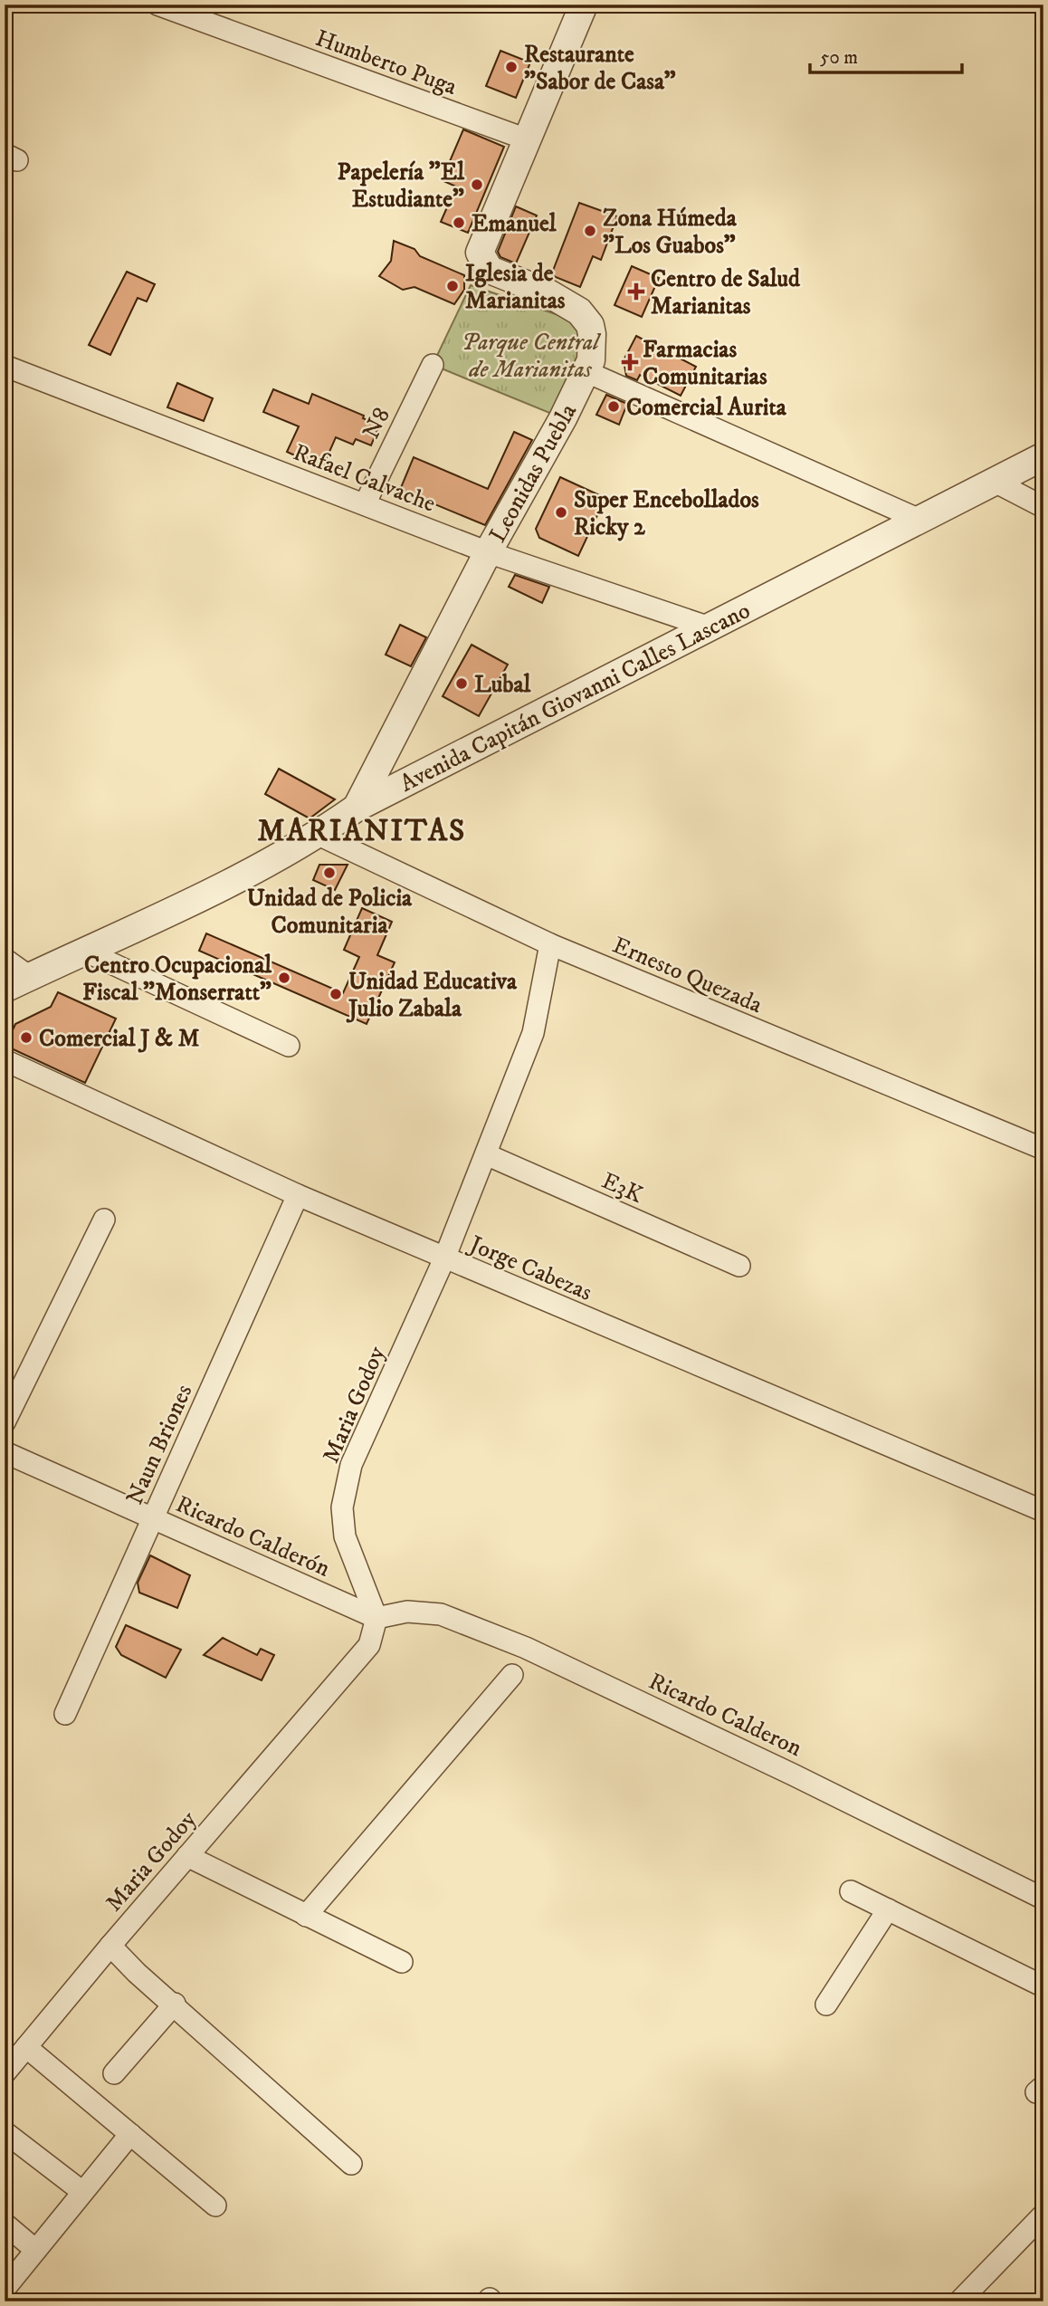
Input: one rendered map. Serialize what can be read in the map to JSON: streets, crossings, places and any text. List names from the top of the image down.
{
  "streets": {
    "street": [
      "Humberto Puga",
      "N8",
      "Leonidas Puebla",
      "Rafael Calvache",
      "Avenida Capitán Giovanni Calles Lascano",
      "Ernesto Quezada",
      "E3K",
      "Jorge Cabezas",
      "Maria Godoy",
      "Naun Briones",
      "Ricardo Calderón",
      "Ricardo Calderon"
    ]
  },
  "crossings": [
    ["Humberto Puga", "Leonidas Puebla"],
    ["N8", "Rafael Calvache"],
    ["Leonidas Puebla", "Rafael Calvache"],
    ["Leonidas Puebla", "Avenida Capitán Giovanni Calles Lascano"],
    ["Rafael Calvache", "Avenida Capitán Giovanni Calles Lascano"],
    ["Avenida Capitán Giovanni Calles Lascano", "Ernesto Quezada"],
    ["Ernesto Quezada", "Maria Godoy"],
    ["E3K", "Maria Godoy"],
    ["Jorge Cabezas", "Maria Godoy"],
    ["Jorge Cabezas", "Naun Briones"],
    ["Maria Godoy", "Ricardo Calderón"],
    ["Maria Godoy", "Ricardo Calderon"],
    ["Naun Briones", "Ricardo Calderón"],
    ["Ricardo Calderón", "Ricardo Calderon"]
  ],
  "districts": ["MARIANITAS"],
  "parks": ["Parque Central de Marianitas"],
  "places": {
    "other": [
      "Restaurante \"Sabor de Casa\"",
      "Papelería \"El Estudiante\"",
      "Emanuel",
      "Zona Húmeda \"Los Guabos\"",
      "Iglesia de Marianitas",
      "Comercial Aurita",
      "Super Encebollados Ricky 2",
      "Lubal",
      "Unidad de Policia Comunitaria",
      "Centro Ocupacional Fiscal \"Monserratt\"",
      "Unidad Educativa Julio Zabala",
      "Comercial J & M"
    ],
    "health": ["Centro de Salud Marianitas", "Farmacias Comunitarias"]
  },
  "scale_bar": "50 m"
}
